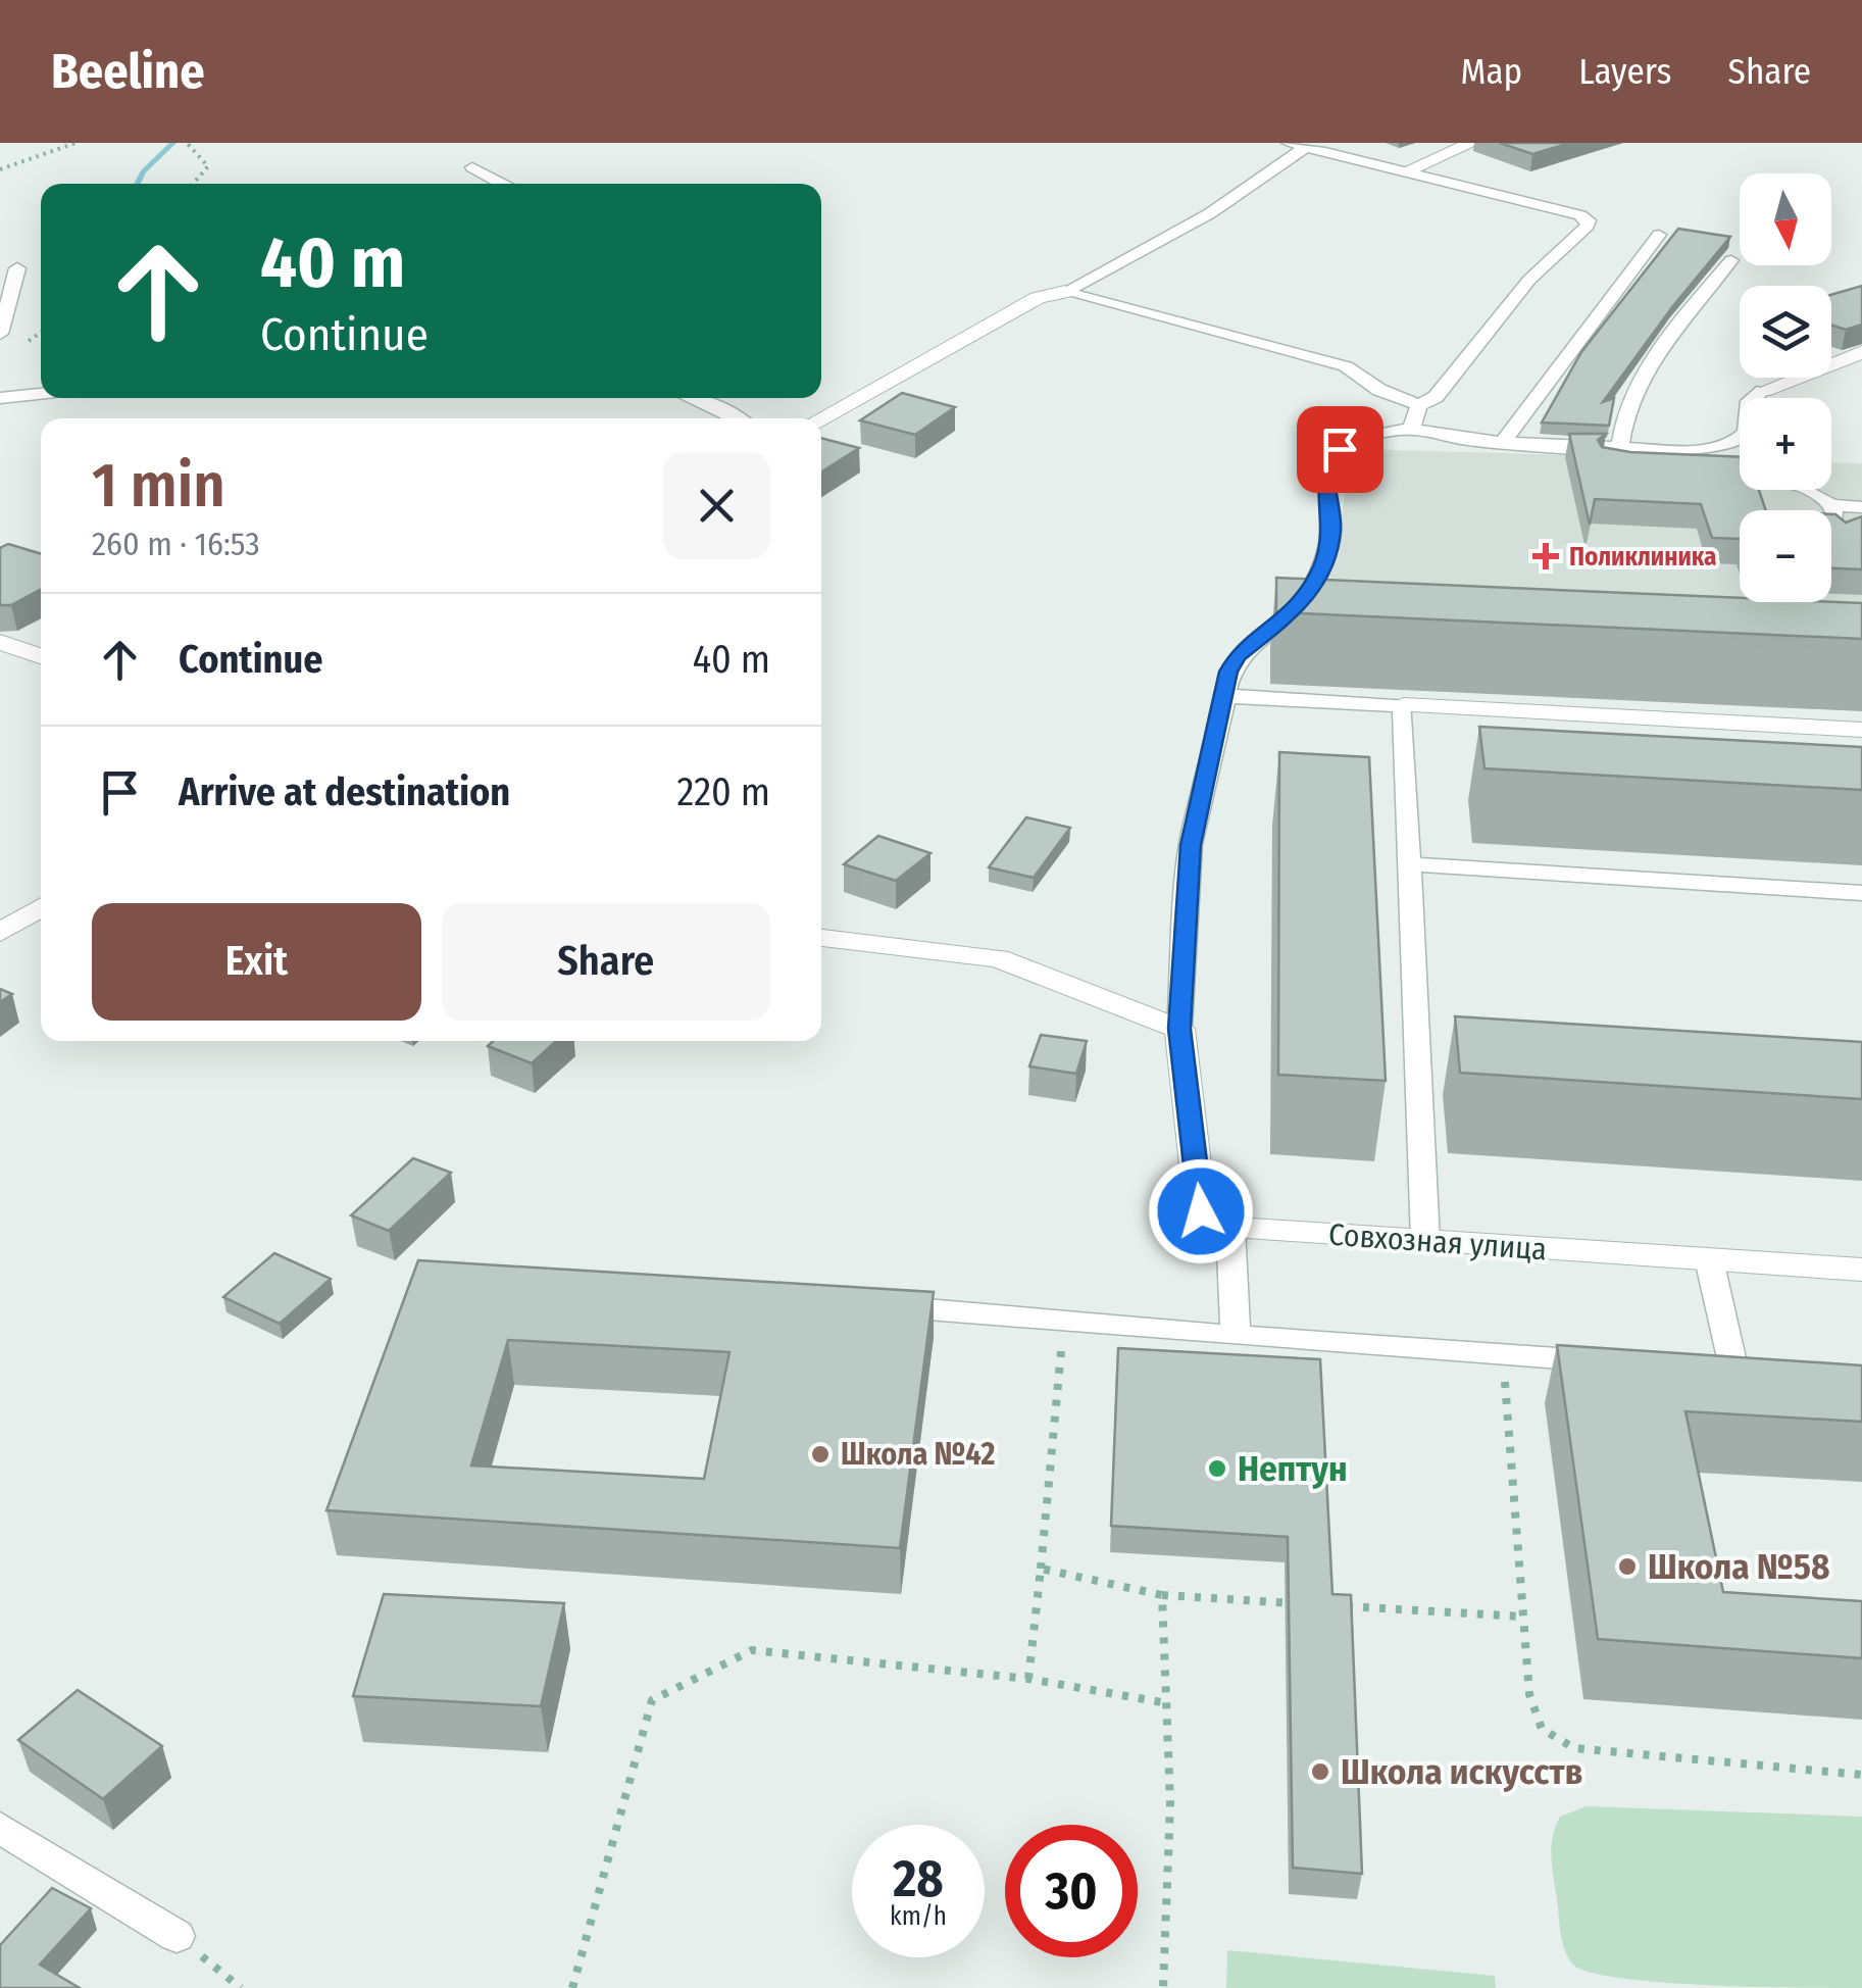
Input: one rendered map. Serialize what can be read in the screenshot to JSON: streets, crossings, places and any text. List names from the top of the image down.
{
  "streets": {
    "street": ["Совхозная улица"]
  },
  "places": {
    "health": ["Поликлиника"],
    "other": [
      "Школа №42",
      "Нептун",
      "Школа №58",
      "Школа искусств"
    ]
  },
  "north": "bottom",
  "page": {
    "header": "Beeline",
    "nav": ["Map", "Layers", "Share"],
    "map_buttons": ["+", "−"],
    "turn": ["40 m", "Continue"],
    "heading": ["1 min", "260 m · 16:53"],
    "list": [
      {
        "name": "Continue",
        "value": "40 m"
      },
      {
        "name": "Arrive at destination",
        "value": "220 m"
      }
    ],
    "buttons": ["Exit", "Share"],
    "speed": "28 km/h",
    "limit": "30"
  }
}
